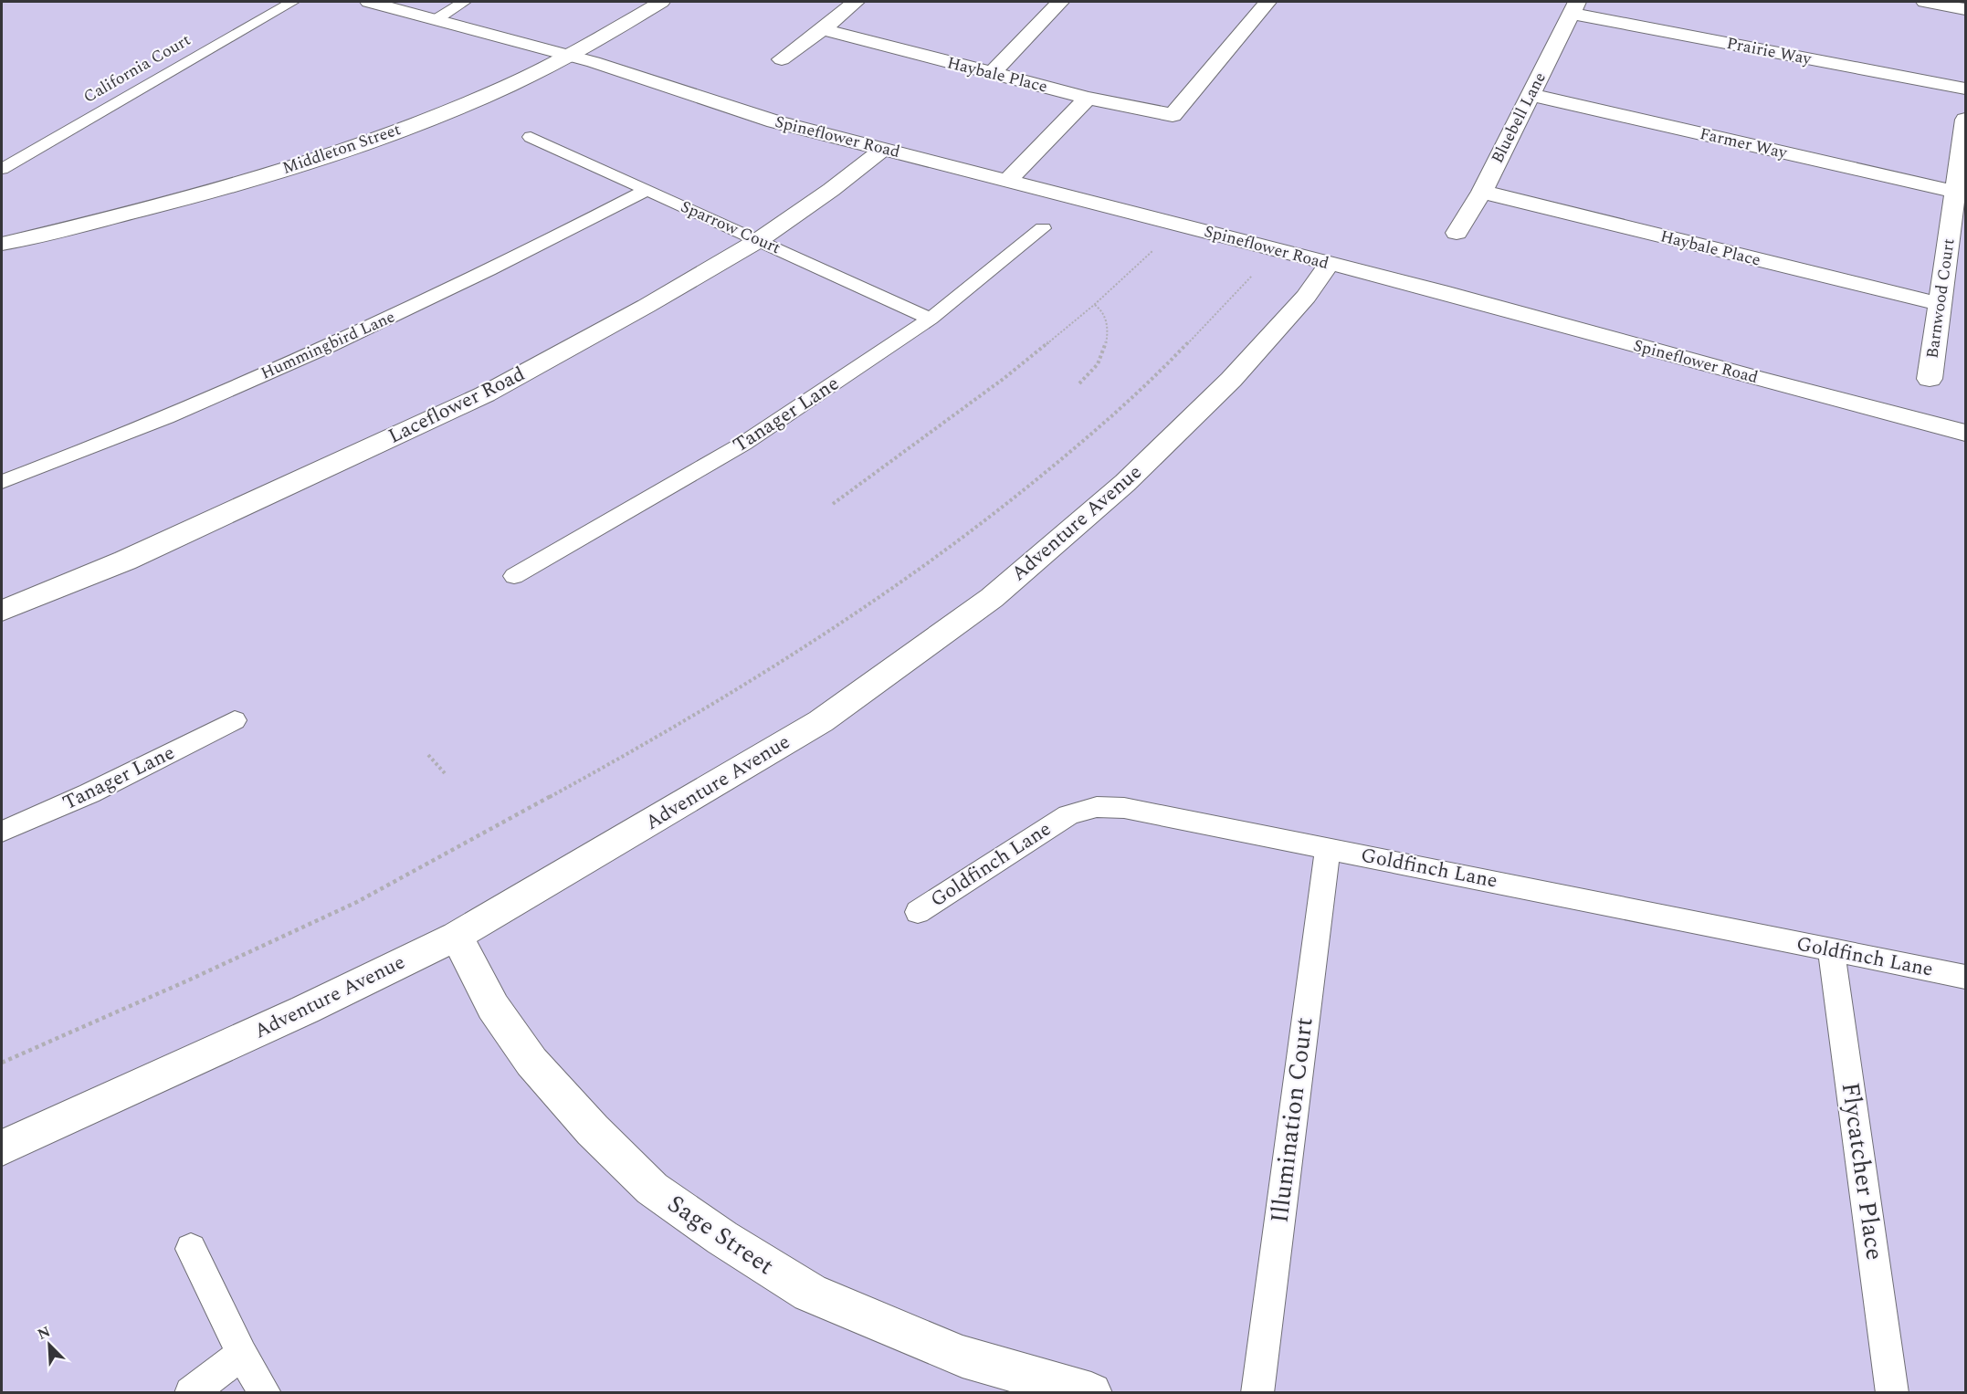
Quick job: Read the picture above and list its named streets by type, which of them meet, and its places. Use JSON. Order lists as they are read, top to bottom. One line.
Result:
{"streets":{"street":["Prairie Way","Haybale Place","Bluebell Lane","Spineflower Road","Farmer Way","Middleton Street","Barnwood Court","Laceflower Road","Adventure Avenue","Sage Street"],"lane":["California Court","Sparrow Court","Hummingbird Lane","Tanager Lane","Goldfinch Lane","Illumination Court","Flycatcher Place"]},"crossings":[["Prairie Way","Bluebell Lane"],["Haybale Place","Bluebell Lane"],["Haybale Place","Barnwood Court"],["Bluebell Lane","Farmer Way"],["Spineflower Road","Middleton Street"],["Spineflower Road","Laceflower Road"],["Spineflower Road","Adventure Avenue"],["Farmer Way","Barnwood Court"],["Sparrow Court","Hummingbird Lane"],["Sparrow Court","Laceflower Road"],["Sparrow Court","Tanager Lane"],["Adventure Avenue","Sage Street"],["Goldfinch Lane","Illumination Court"],["Goldfinch Lane","Flycatcher Place"]],"north":"top left"}
